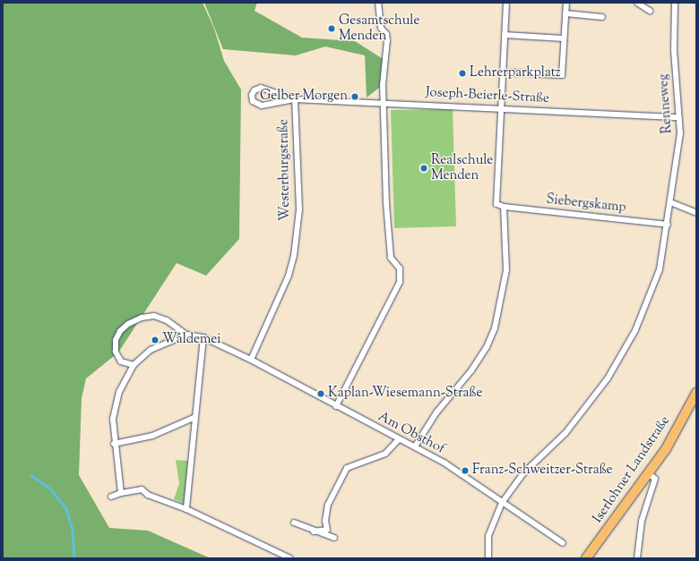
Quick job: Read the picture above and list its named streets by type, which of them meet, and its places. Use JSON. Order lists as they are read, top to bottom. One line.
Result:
{"streets":{"main road":["Iserlohner Landstraße"],"street":["Joseph-Beierle-Straße","Renneweg","Westerburgstraße","Siebergskamp","Am Obsthof"]},"crossings":[["Joseph-Beierle-Straße","Renneweg"],["Joseph-Beierle-Straße","Westerburgstraße"],["Renneweg","Siebergskamp"],["Renneweg","Am Obsthof"],["Westerburgstraße","Am Obsthof"]],"places":["Gesamtschule Menden","Lehrerparkplatz","Gelber Morgen","Realschule Menden","Waldemei","Kaplan-Wiesemann-Straße","Franz-Schweitzer-Straße"]}
